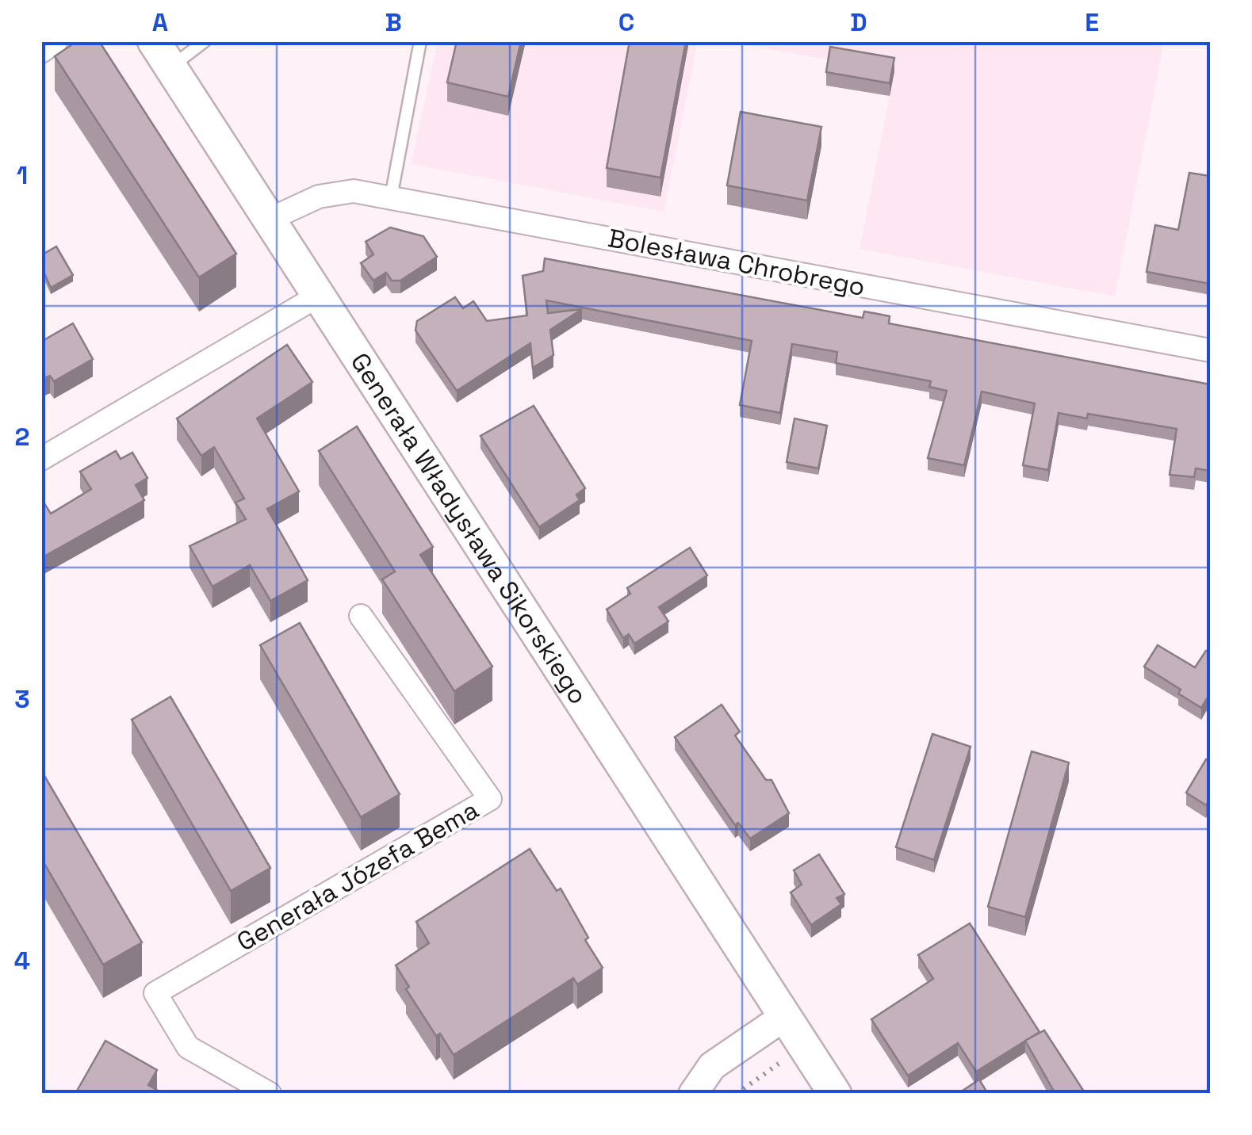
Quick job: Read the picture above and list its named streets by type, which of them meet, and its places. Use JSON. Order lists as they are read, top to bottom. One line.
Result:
{"streets":{"main road":["Generała Władysława Sikorskiego"],"street":["Bolesława Chrobrego","Generała Józefa Bema"]},"crossings":[["Bolesława Chrobrego","Generała Władysława Sikorskiego"]],"grid":{"columns":["A","B","C","D","E"],"rows":["1","2","3","4"]}}
